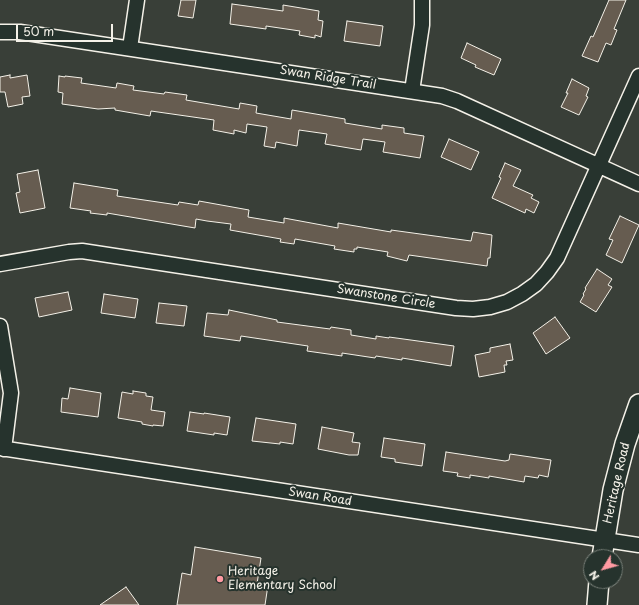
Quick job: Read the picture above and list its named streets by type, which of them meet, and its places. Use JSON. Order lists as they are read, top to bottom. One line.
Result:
{"streets":{"main road":["Heritage Road"],"street":["Swan Ridge Trail","Swanstone Circle","Swan Road"]},"crossings":[["Swan Ridge Trail","Swanstone Circle"],["Heritage Road","Swan Road"]],"places":["Heritage Elementary School"],"scale_bar":"50 m","north":"bottom left"}
